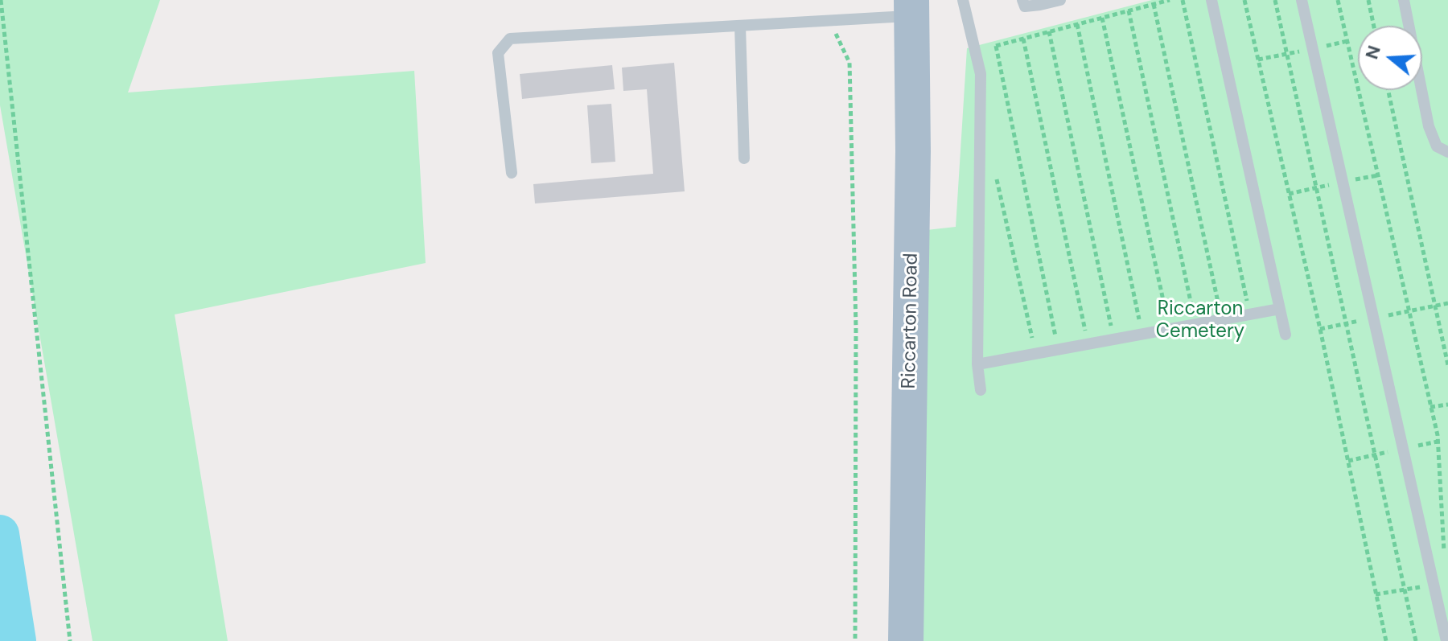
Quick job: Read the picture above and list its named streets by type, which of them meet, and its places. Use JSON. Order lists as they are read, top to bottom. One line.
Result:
{"streets":{"main road":["Riccarton Road"]},"parks":["Riccarton Cemetery"],"north":"left"}
